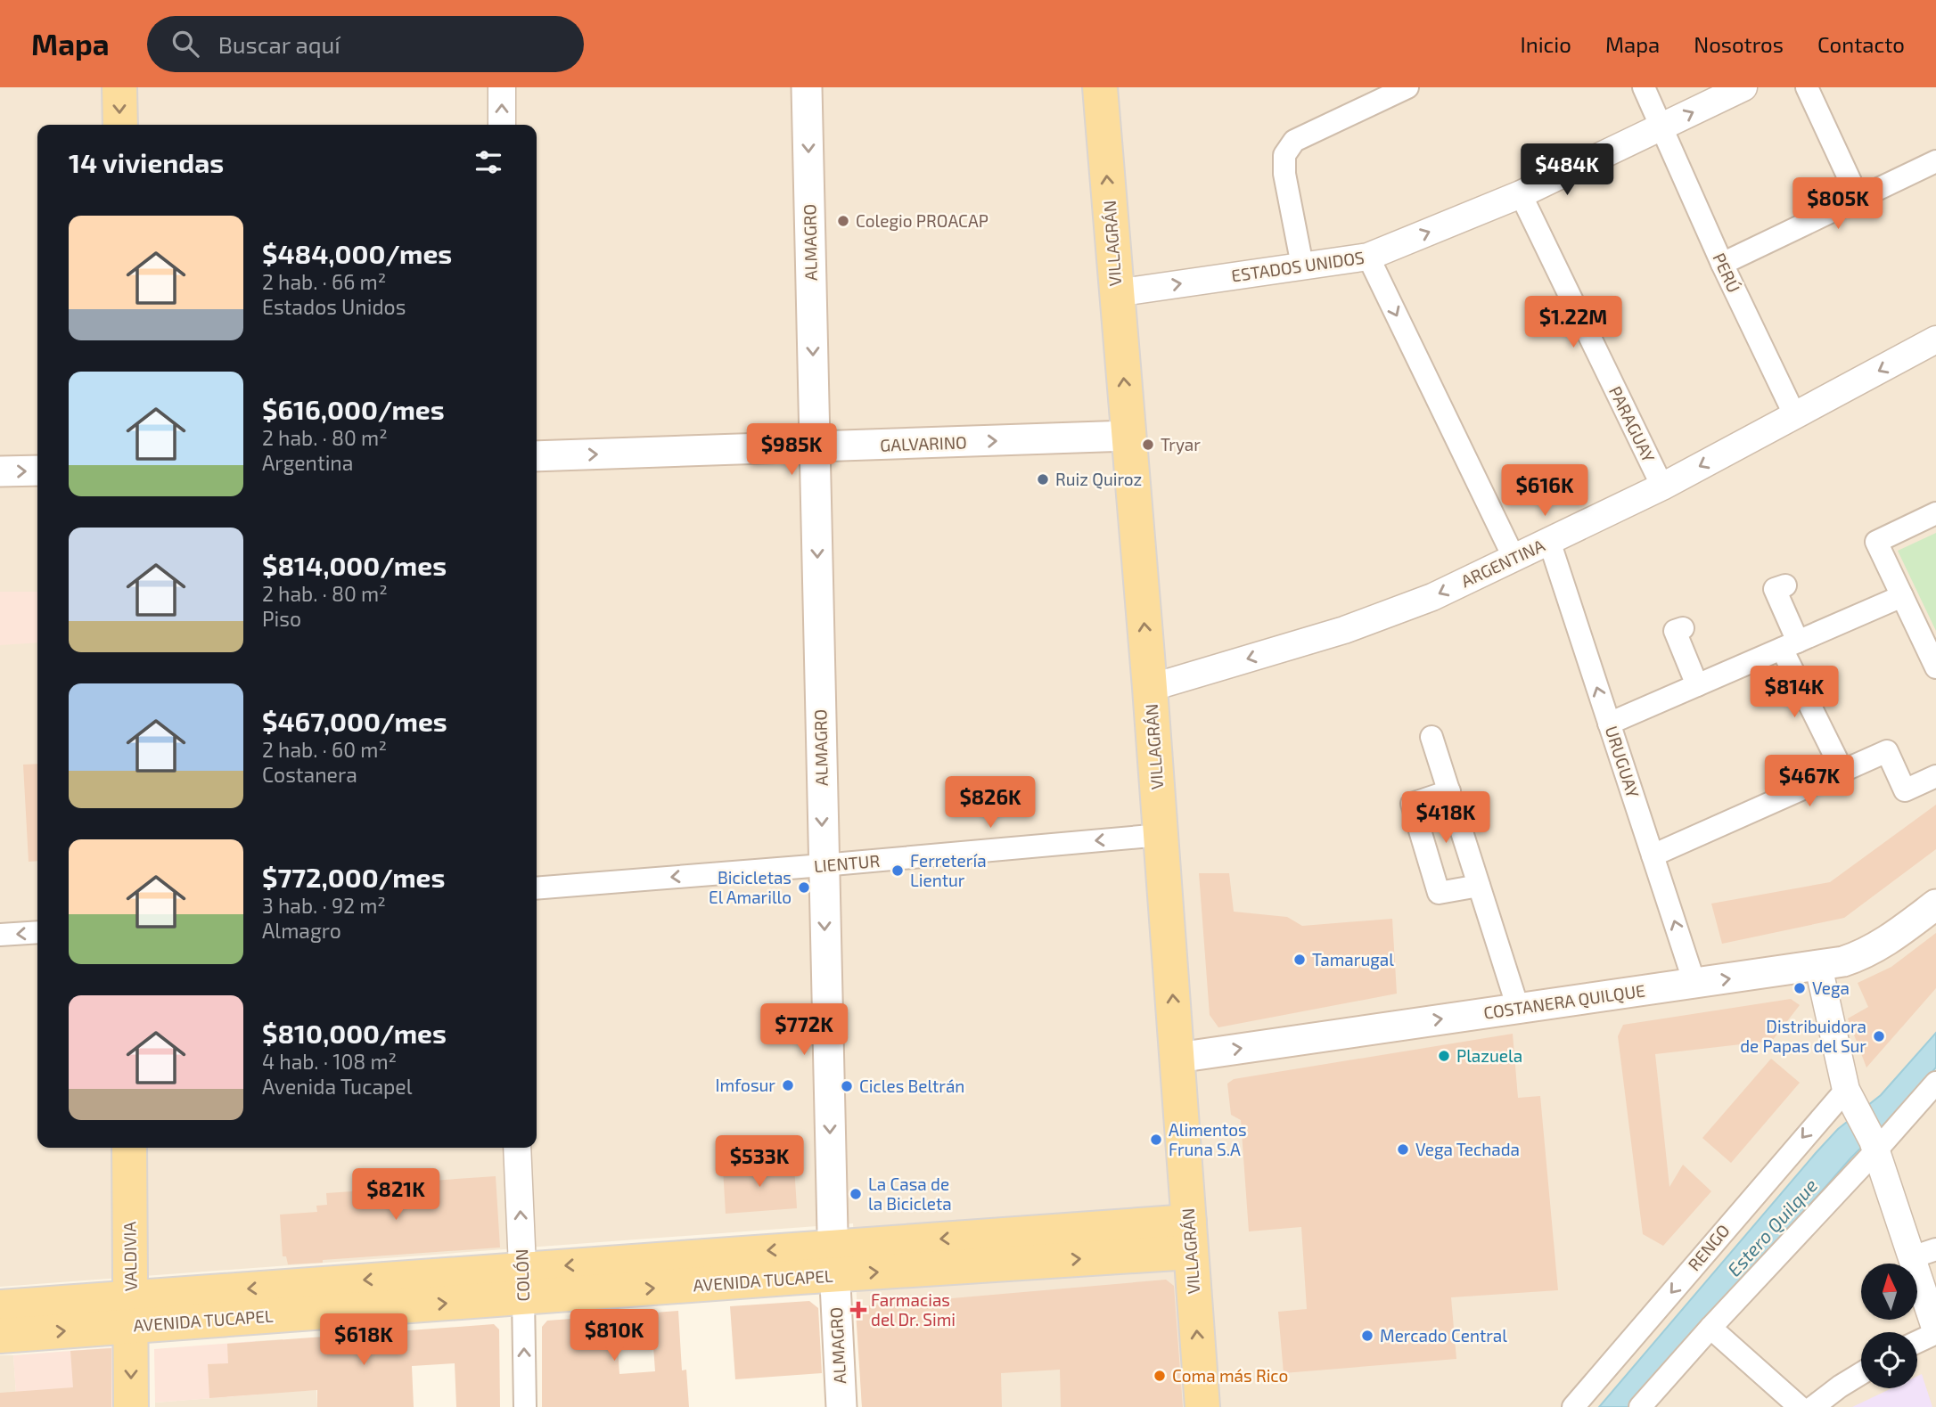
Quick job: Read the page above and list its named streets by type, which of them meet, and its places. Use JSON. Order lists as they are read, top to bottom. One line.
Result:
{"streets":{"main road":["ALMAGRO","VILLAGRÁN","GALVARINO","COSTANERA QUILQUE","VALDIVIA","AVENIDA TUCAPEL"],"street":["ESTADOS UNIDOS","PERÚ","PARAGUAY","ARGENTINA","URUGUAY","LIENTUR","RENGO","COLÓN"]},"crossings":[["ALMAGRO","GALVARINO"],["ALMAGRO","LIENTUR"],["ALMAGRO","AVENIDA TUCAPEL"],["VILLAGRÁN","ESTADOS UNIDOS"],["VILLAGRÁN","GALVARINO"],["VILLAGRÁN","ARGENTINA"],["VILLAGRÁN","LIENTUR"],["VILLAGRÁN","COSTANERA QUILQUE"],["VILLAGRÁN","AVENIDA TUCAPEL"],["ESTADOS UNIDOS","PERÚ"],["ESTADOS UNIDOS","PARAGUAY"],["PERÚ","ARGENTINA"],["PARAGUAY","ARGENTINA"],["ARGENTINA","URUGUAY"],["URUGUAY","COSTANERA QUILQUE"],["VALDIVIA","AVENIDA TUCAPEL"],["COLÓN","AVENIDA TUCAPEL"]],"one_way":["ALMAGRO","VILLAGRÁN","ESTADOS UNIDOS","GALVARINO","LIENTUR","COSTANERA QUILQUE","VALDIVIA","COLÓN"],"water":["Estero Quilque"],"places":{"other":["Colegio PROACAP","Tryar","Ruiz Quiroz","Ferretería Lientur","Bicicletas El Amarillo","Tamarugal","Vega","Distribuidora de Papas del Sur","Plazuela","Imfosur","Cicles Beltrán","Alimentos Fruna S.A","Vega Techada","La Casa de la Bicicleta","Mercado Central","Coma más Rico"],"health":["Farmacias del Dr. Simi"]},"north":"top","page":{"header":"Mapa","search":"Buscar aquí","nav":["Inicio","Mapa","Nosotros","Contacto"],"heading":"14 viviendas","price":["$484K","$805K","$1.22M","$985K","$616K","$814K","$467K","$826K","$418K","$772K","$533K","$821K","$810K","$618K"],"list":[{"name":"$484,000/mes","note":"2 hab. · 66 m² · Estados Unidos"},{"name":"$616,000/mes","note":"2 hab. · 80 m² · Argentina"},{"name":"$814,000/mes","note":"2 hab. · 80 m² · Piso"},{"name":"$467,000/mes","note":"2 hab. · 60 m² · Costanera"},{"name":"$772,000/mes","note":"3 hab. · 92 m² · Almagro"},{"name":"$810,000/mes","note":"4 hab. · 108 m² · Avenida Tucapel"}]}}
